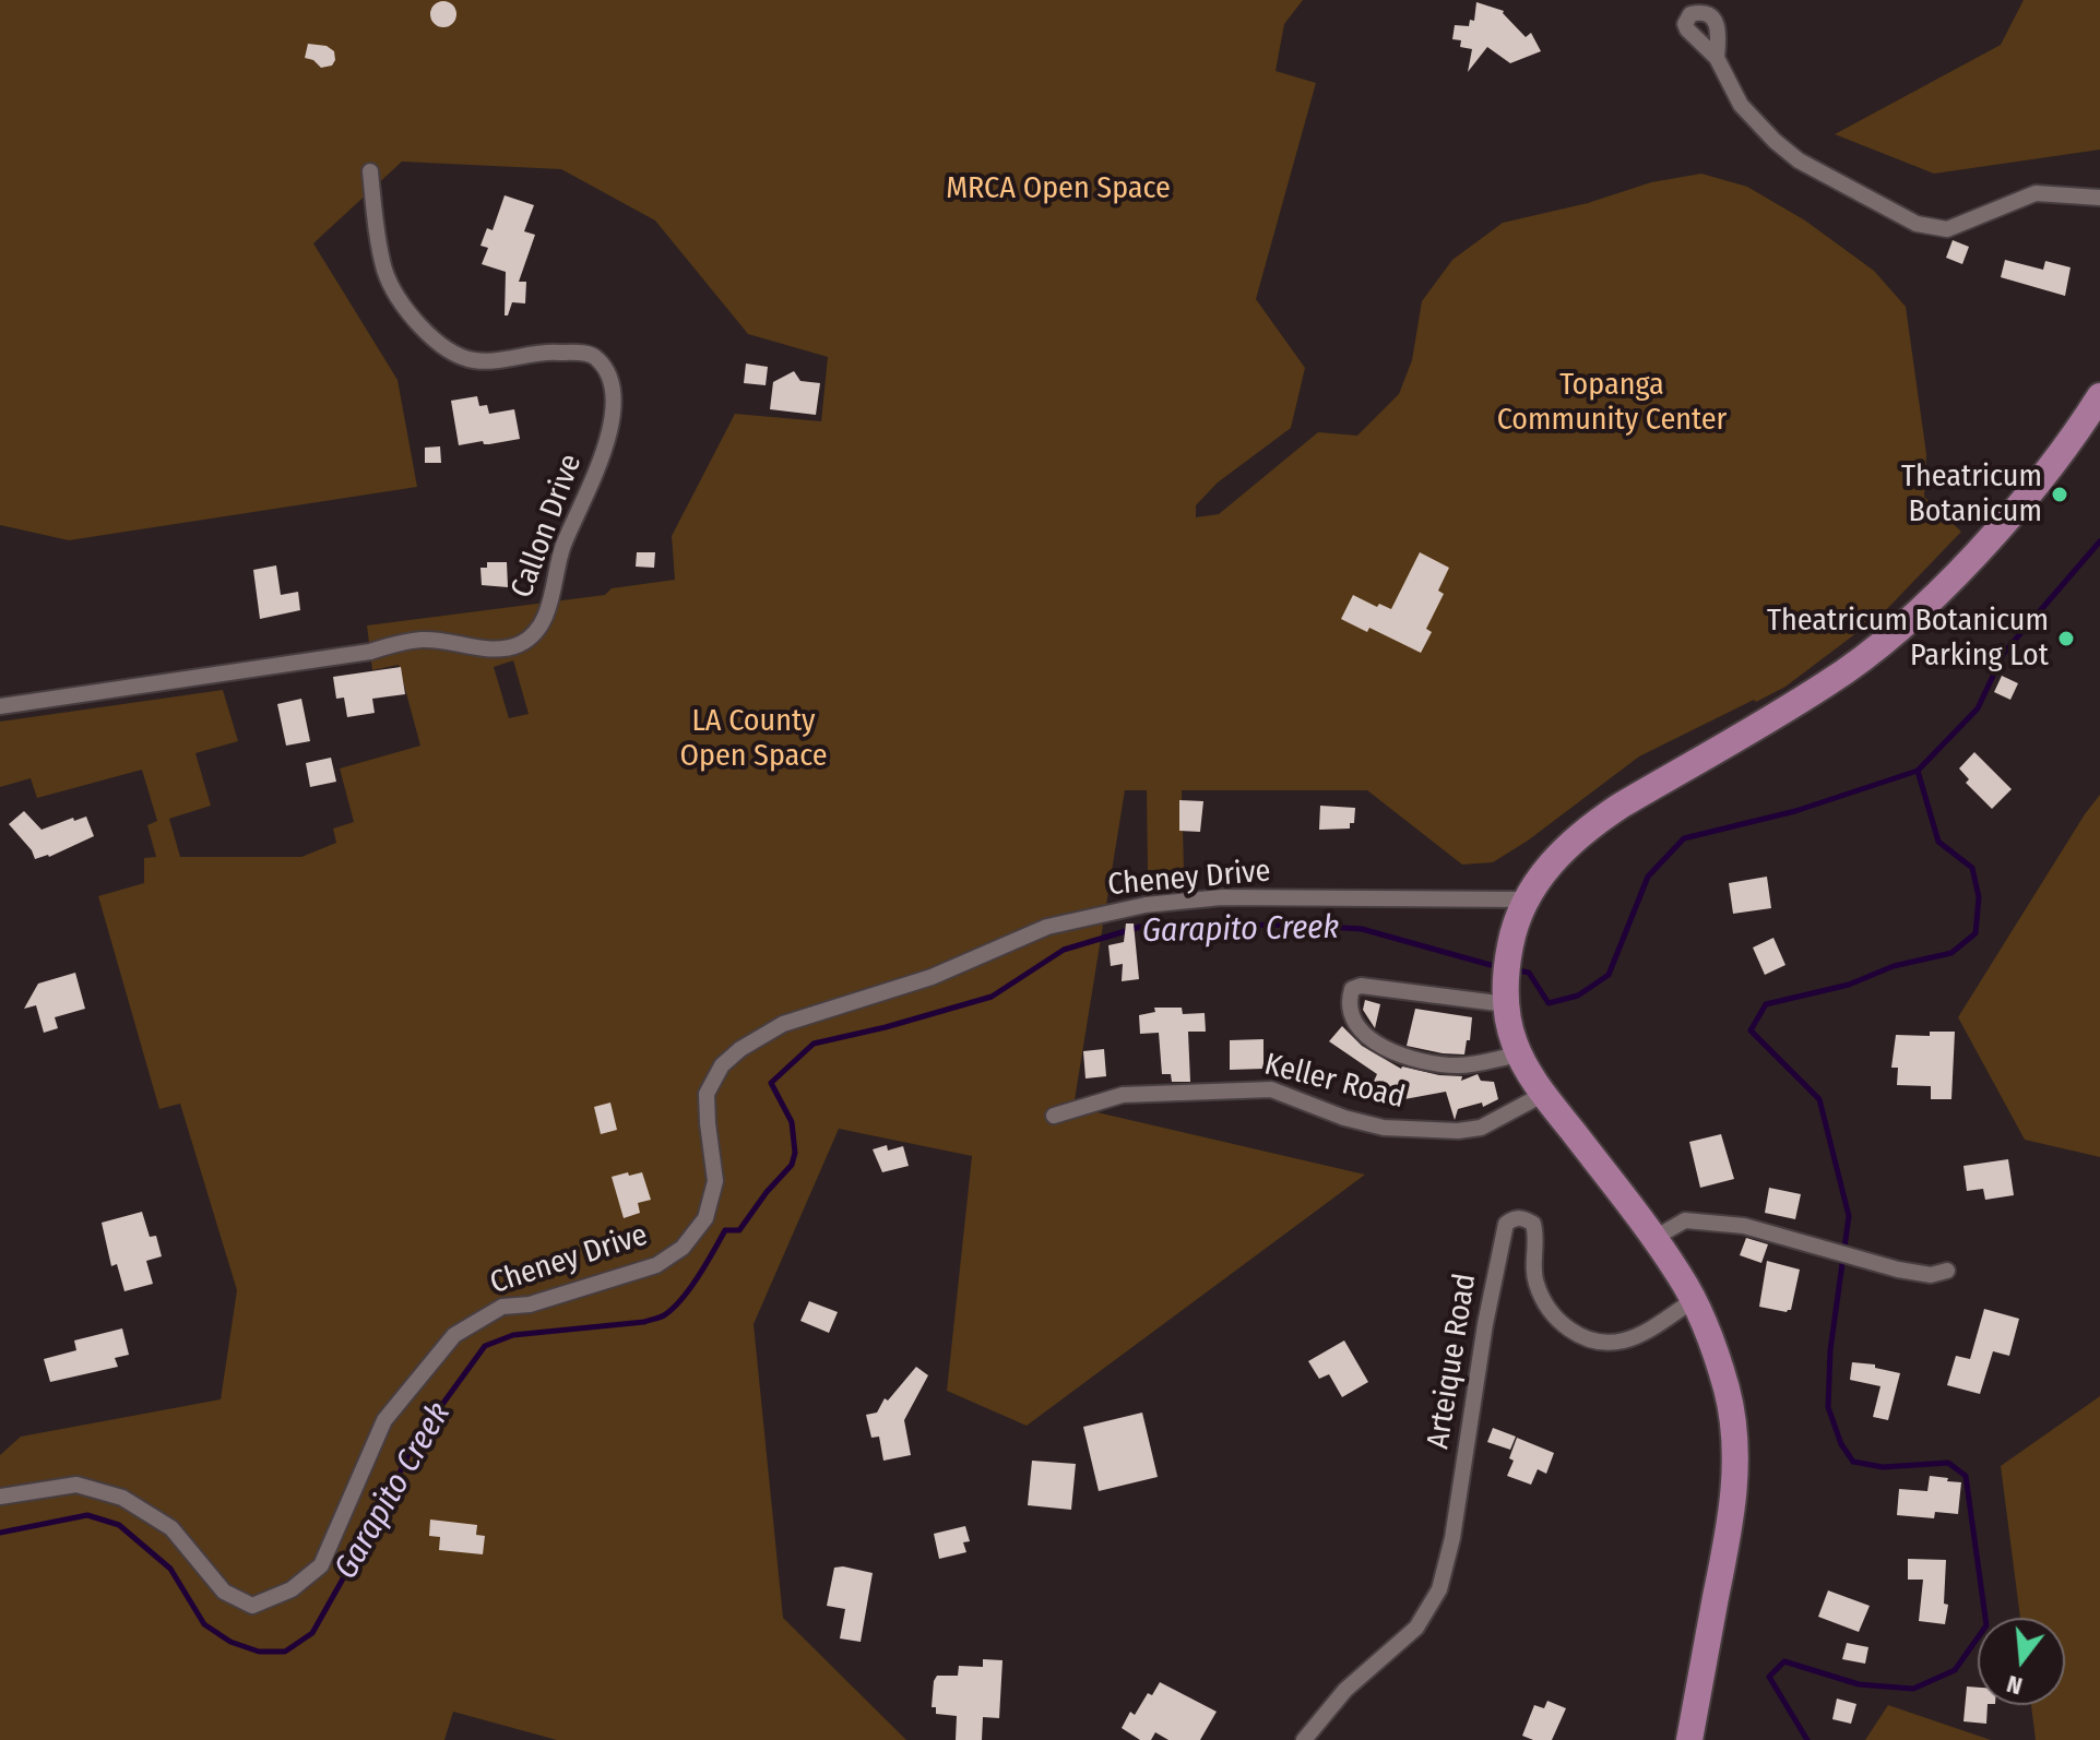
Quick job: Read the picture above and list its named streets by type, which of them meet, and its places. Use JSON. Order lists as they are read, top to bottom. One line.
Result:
{"streets":{"street":["Callon Drive","Cheney Drive","Keller Road","Arteique Road"]},"water":["Garapito Creek"],"parks":["MRCA Open Space","Topanga Community Center","LA County Open Space"],"places":["Theatricum Botanicum","Theatricum Botanicum Parking Lot"],"north":"bottom"}
